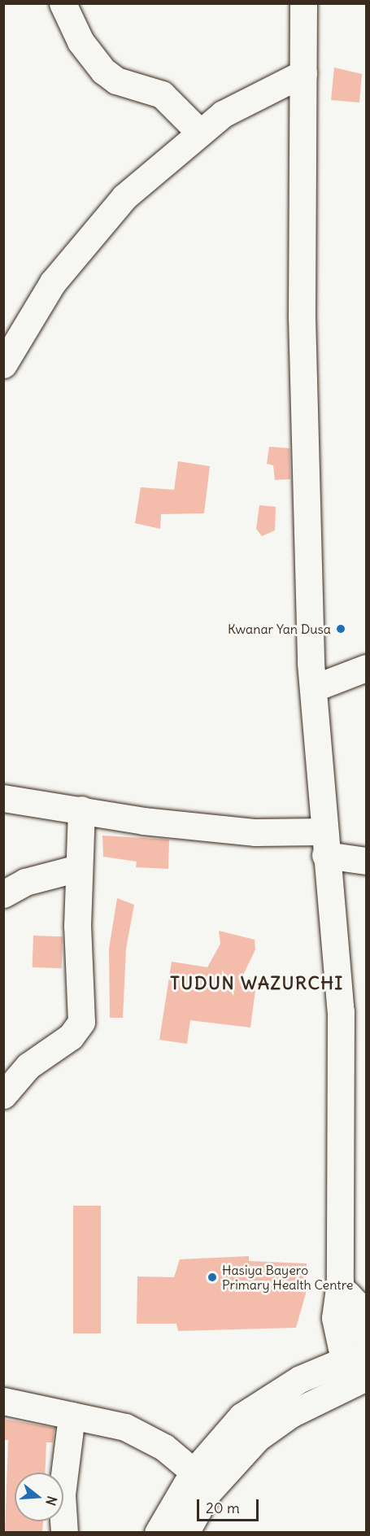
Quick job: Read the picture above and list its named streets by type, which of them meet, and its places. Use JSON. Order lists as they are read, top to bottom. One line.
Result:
{"districts":["TUDUN WAZURCHI"],"places":["Kwanar Yan Dusa","Hasiya Bayero Primary Health Centre"],"scale_bar":"20 m","north":"right"}
